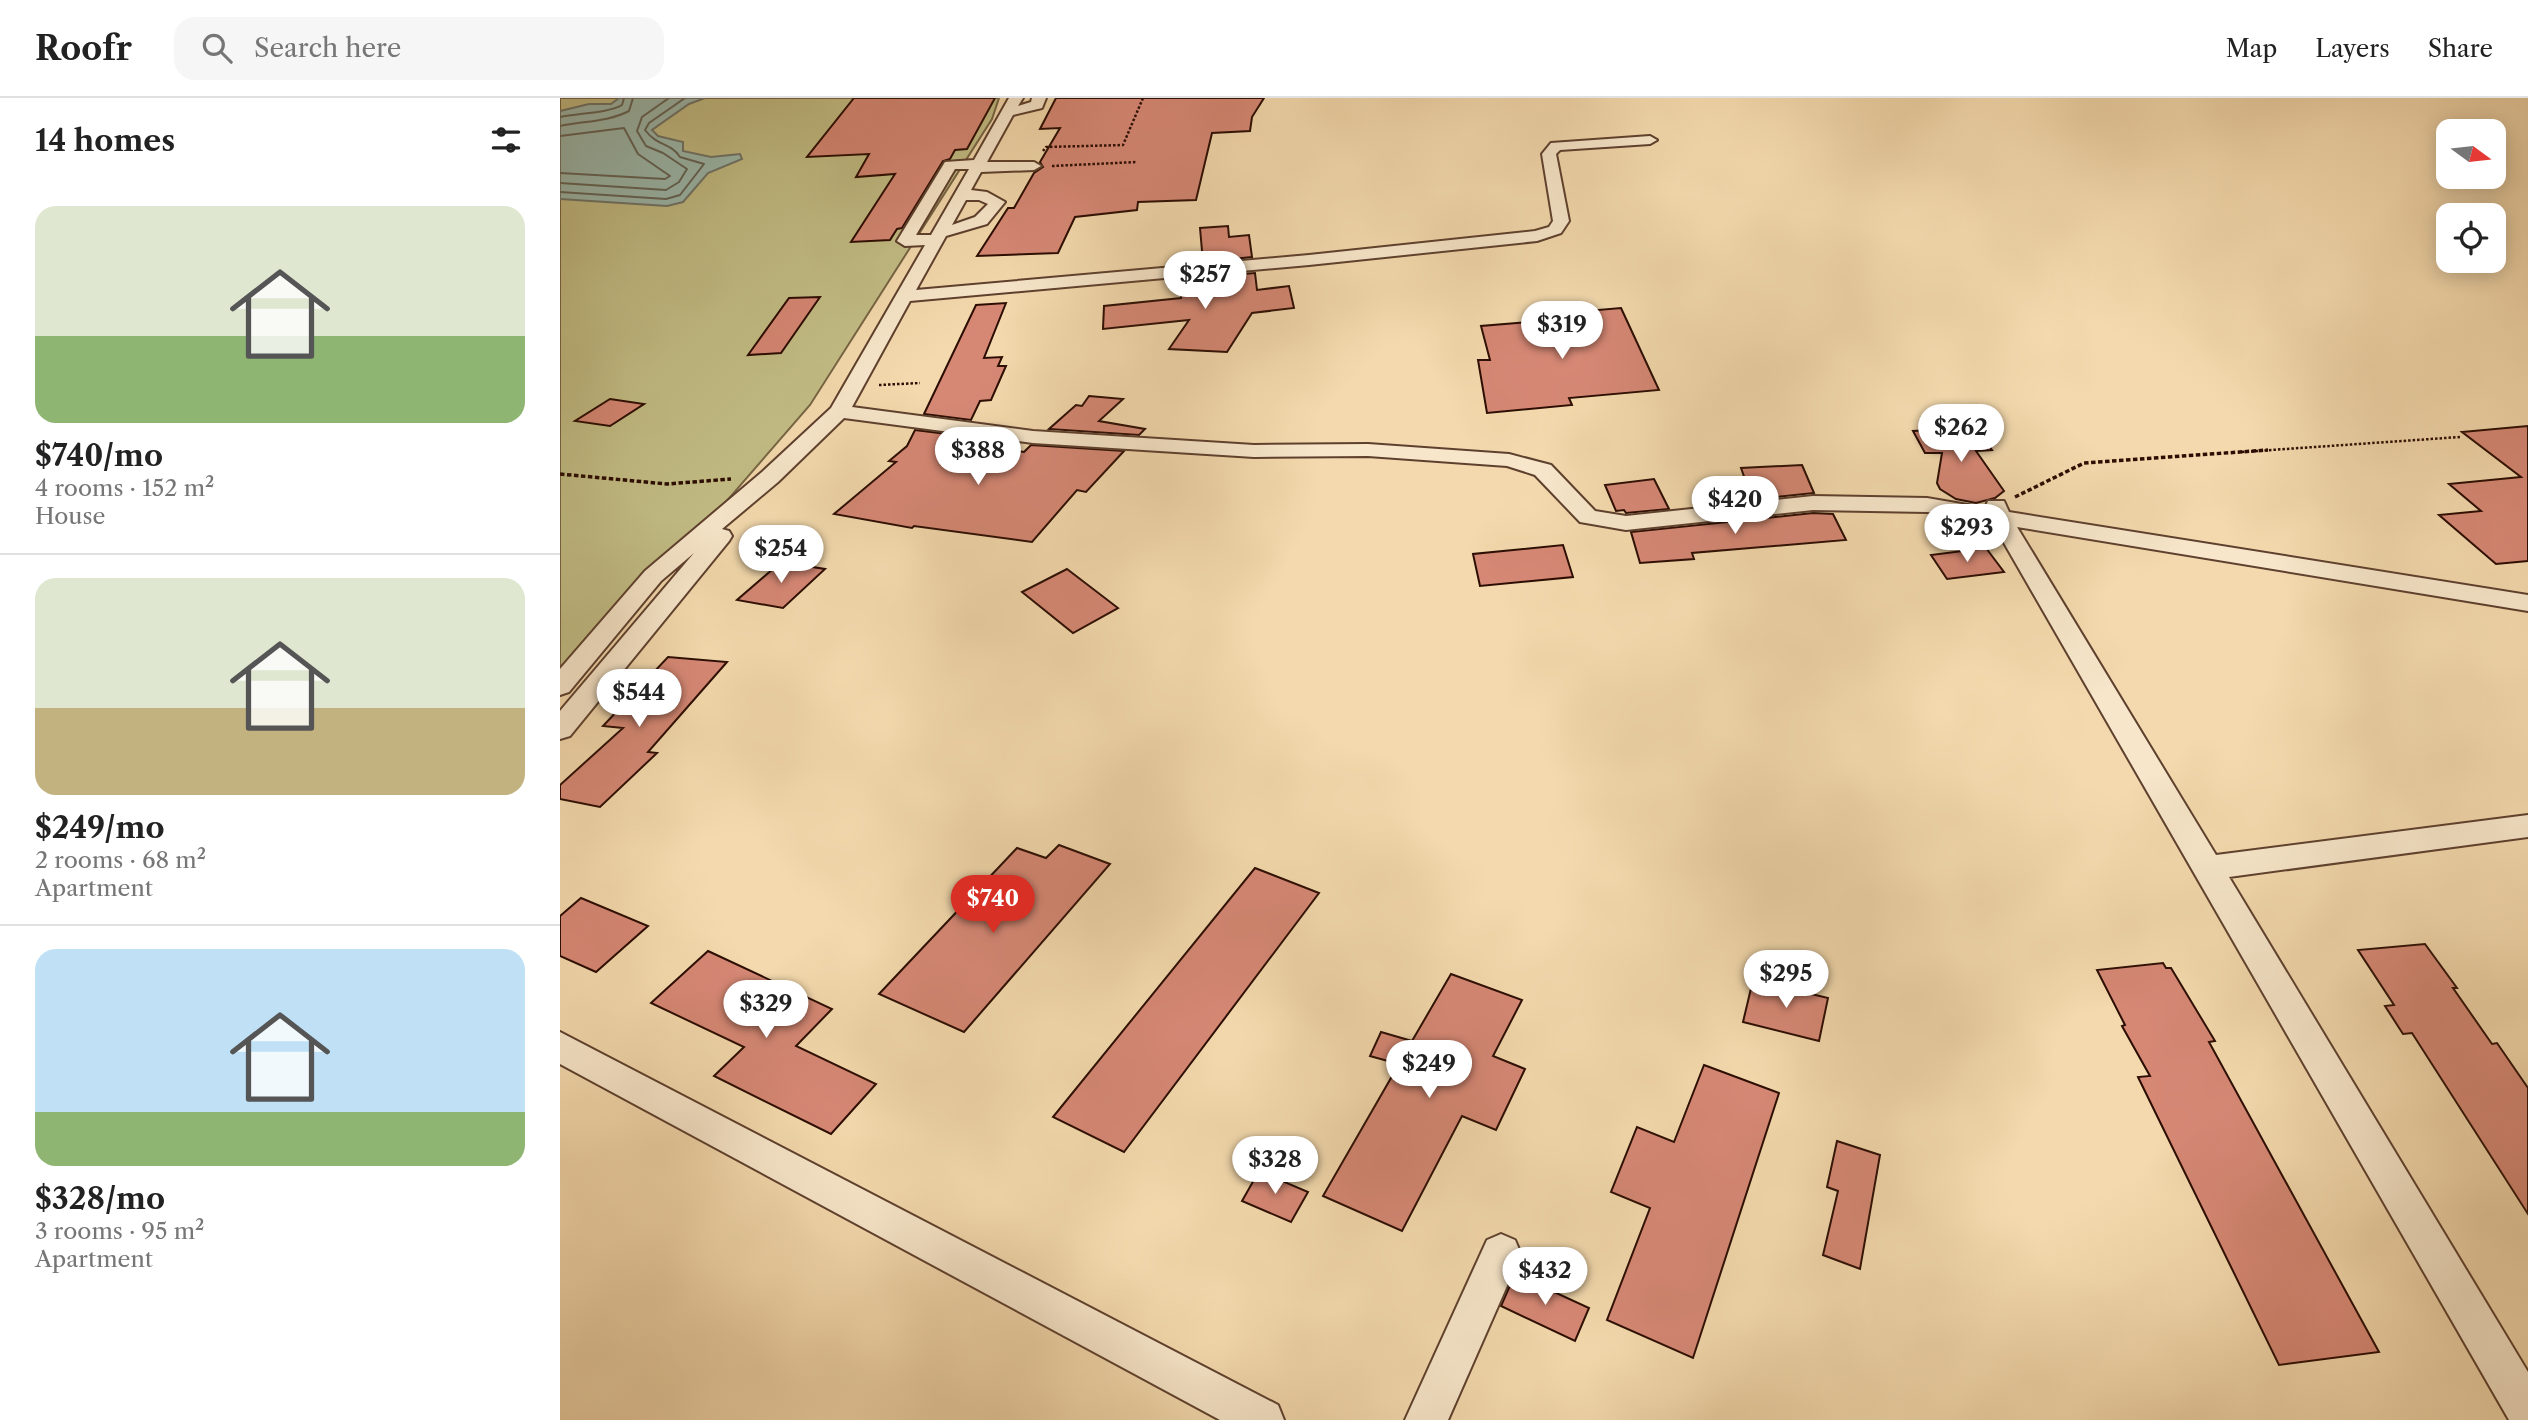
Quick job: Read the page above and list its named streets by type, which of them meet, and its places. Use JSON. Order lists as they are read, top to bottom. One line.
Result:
{"north":"right","page":{"header":"Roofr","search":"Search here","nav":["Map","Layers","Share"],"heading":"14 homes","list":[{"name":"$740/mo","note":"4 rooms · 152 m² · House"},{"name":"$249/mo","note":"2 rooms · 68 m² · Apartment"},{"name":"$328/mo","note":"3 rooms · 95 m² · Apartment"}],"price":["$257","$319","$262","$388","$420","$293","$254","$544","$740","$295","$329","$249","$328","$432"]}}
